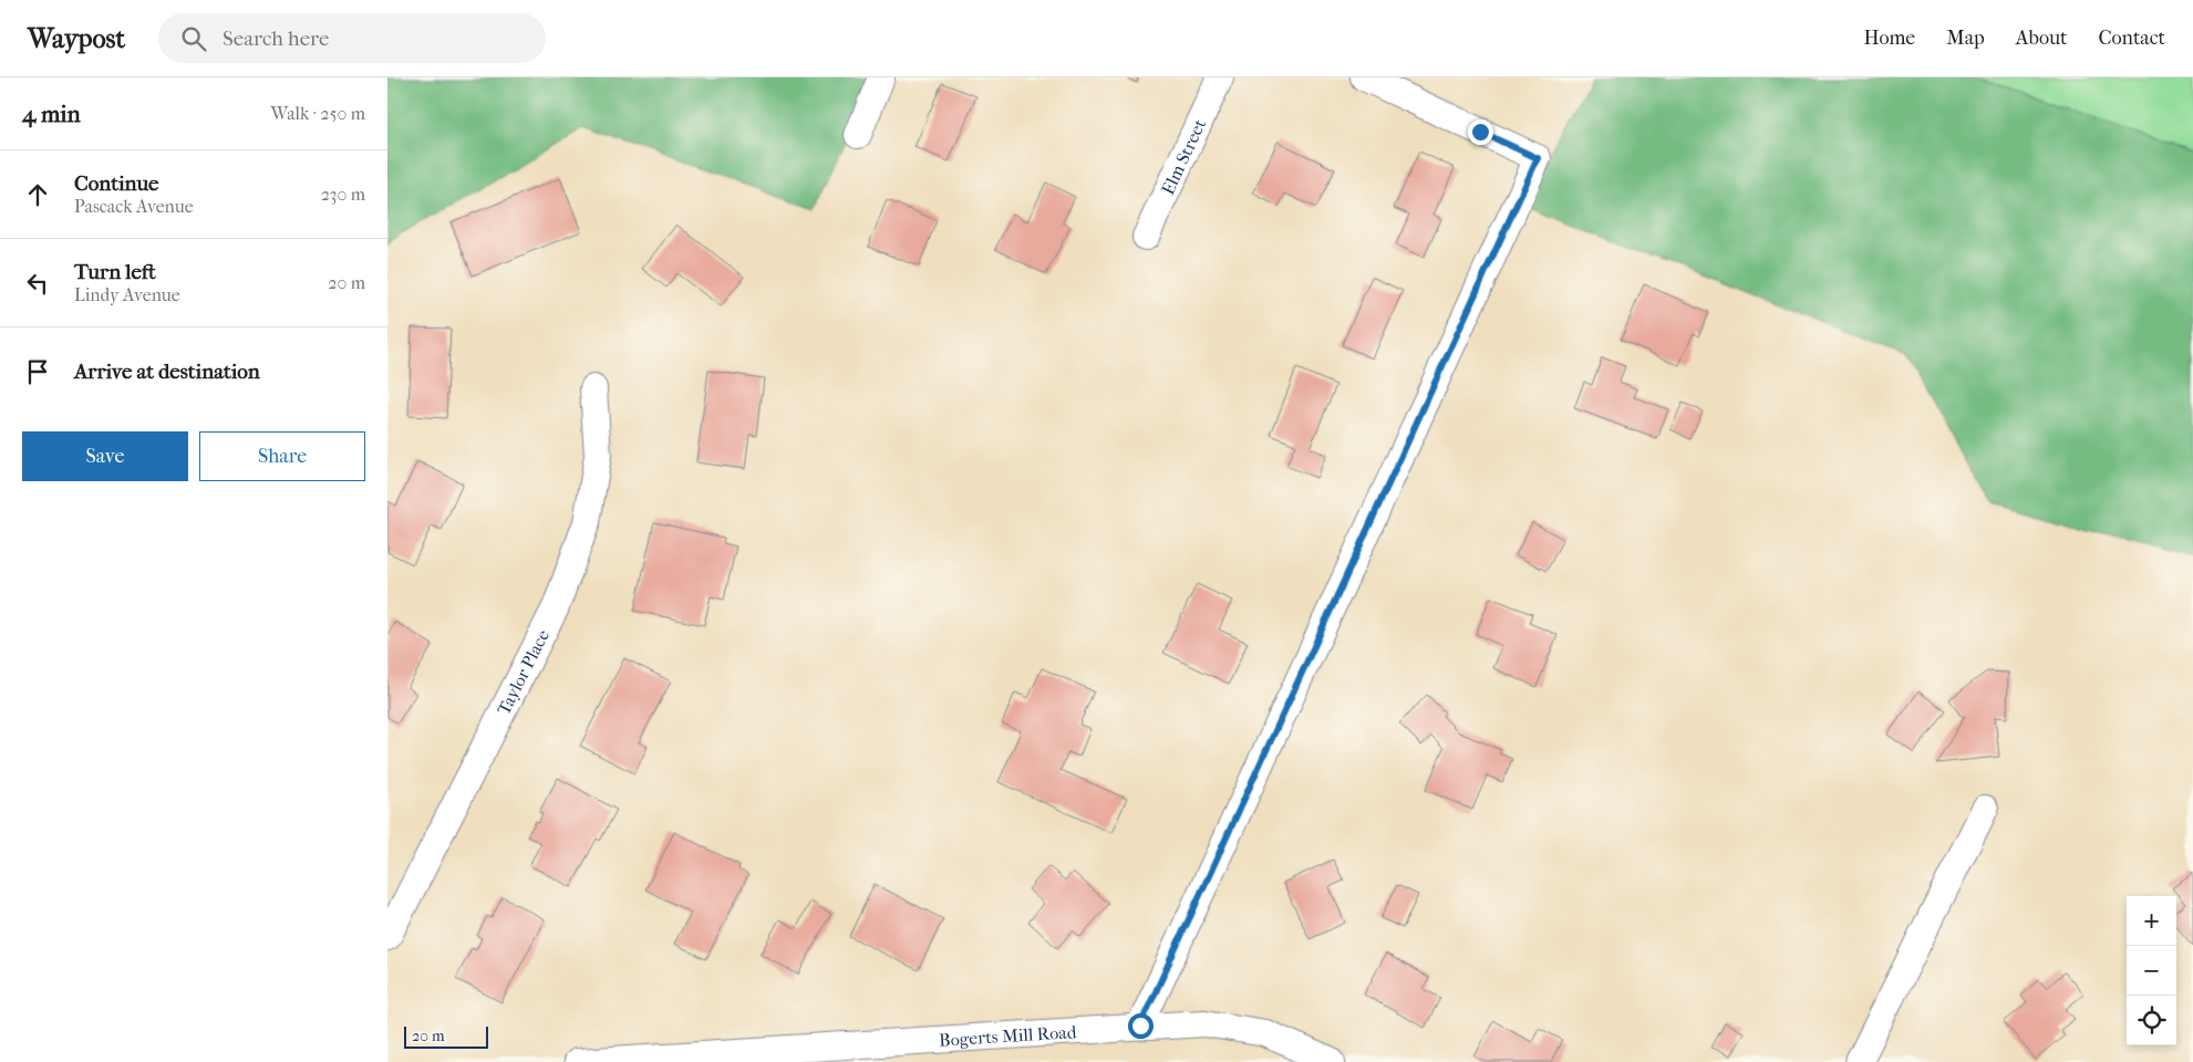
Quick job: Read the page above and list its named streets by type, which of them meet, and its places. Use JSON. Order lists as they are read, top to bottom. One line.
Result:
{"streets":{"street":["Elm Street","Taylor Place","Bogerts Mill Road"]},"scale_bar":"20 m","page":{"header":"Waypost","search":"Search here","nav":["Home","Map","About","Contact"],"heading":["4 min","Walk · 250 m"],"list":[["Continue","Pascack Avenue","230 m"],["Turn left","Lindy Avenue","20 m"],"Arrive at destination"],"buttons":["Save","Share"],"map_buttons":["+","−"],"scale":"20 m"}}
